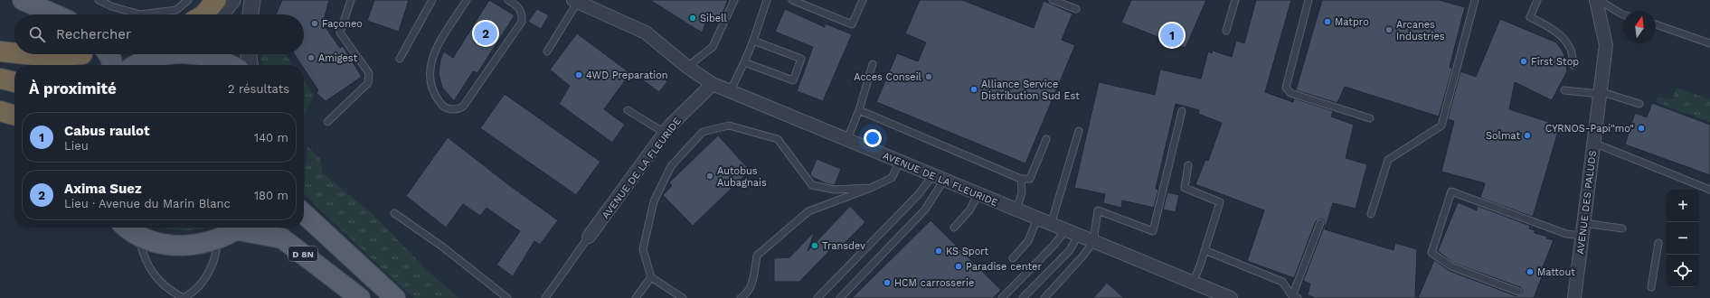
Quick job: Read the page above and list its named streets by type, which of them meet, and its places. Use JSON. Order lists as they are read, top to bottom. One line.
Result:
{"streets":{"main road":["D 8N"],"street":["AVENUE DE LA FLEURIDE","AVENUE DES PALUDS"]},"places":["Sibell","Matpro","Façoneo","Arcanes Industries","Amigest","First Stop","4WD Preparation","Acces Conseil","Alliance Service Distribution Sud Est","CYRNOS-Papi\"mo\"","Solmat","Autobus Aubagnais","Transdev","KS Sport","Paradise center","Mattout","HCM carrosserie"],"north":"top","page":{"search":"Rechercher","pins":["2","1"],"heading":["À proximité","2 résultats"],"list":[{"mark":"1","name":"Cabus raulot","note":"Lieu","value":"140 m"},{"mark":"2","name":"Axima Suez","note":"Lieu · Avenue du Marin Blanc","value":"180 m"}],"map_buttons":["+","−"]}}
